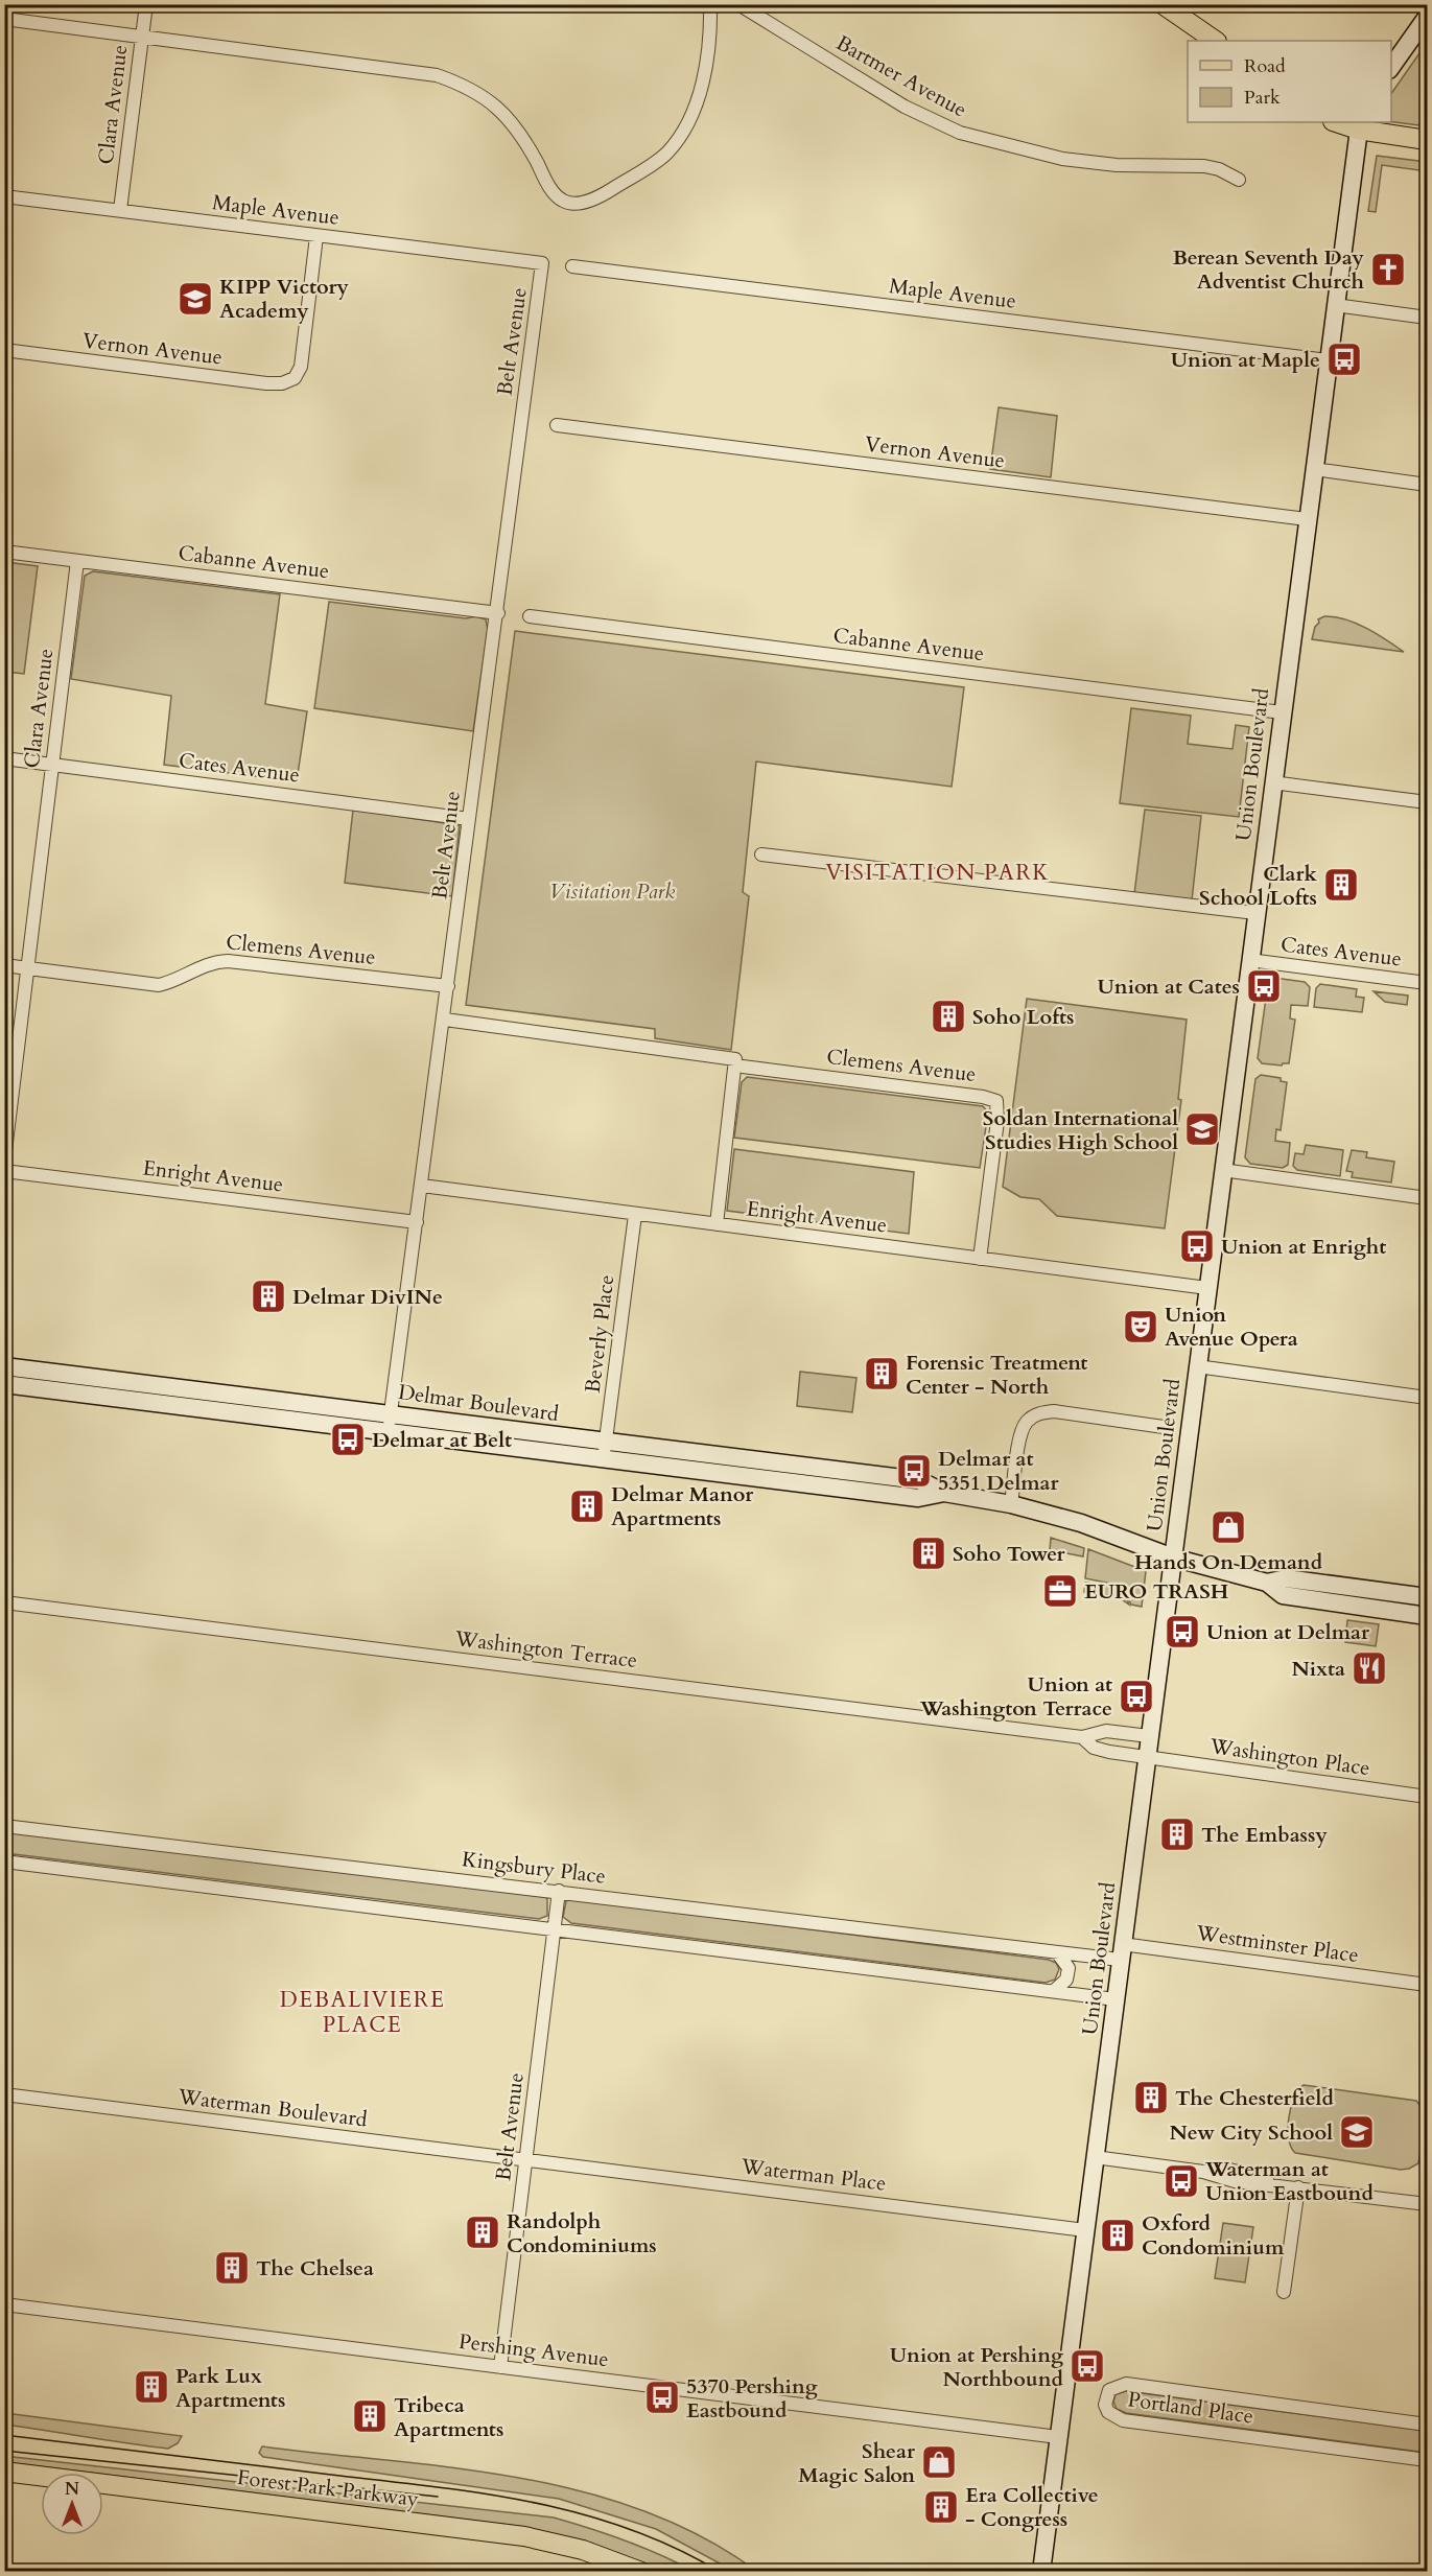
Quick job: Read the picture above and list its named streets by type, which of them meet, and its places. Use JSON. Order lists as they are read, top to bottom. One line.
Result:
{"streets":{"main road":["Union Boulevard","Delmar Boulevard","Forest Park Parkway"],"street":["Bartmer Avenue","Clara Avenue","Maple Avenue","Belt Avenue","Vernon Avenue","Cabanne Avenue","Cates Avenue","Clemens Avenue","Enright Avenue","Beverly Place","Washington Terrace","Washington Place","Kingsbury Place","Westminster Place","Waterman Boulevard","Waterman Place","Pershing Avenue","Portland Place"]},"crossings":[["Clara Avenue","Maple Avenue"],["Clara Avenue","Cabanne Avenue"],["Clara Avenue","Cates Avenue"],["Clara Avenue","Clemens Avenue"],["Maple Avenue","Belt Avenue"],["Maple Avenue","Vernon Avenue"],["Maple Avenue","Union Boulevard"],["Belt Avenue","Cabanne Avenue"],["Belt Avenue","Cates Avenue"],["Belt Avenue","Clemens Avenue"],["Belt Avenue","Enright Avenue"],["Belt Avenue","Delmar Boulevard"],["Belt Avenue","Kingsbury Place"],["Belt Avenue","Waterman Boulevard"],["Belt Avenue","Waterman Place"],["Belt Avenue","Pershing Avenue"],["Vernon Avenue","Union Boulevard"],["Cabanne Avenue","Union Boulevard"],["Union Boulevard","Cates Avenue"],["Union Boulevard","Enright Avenue"],["Union Boulevard","Delmar Boulevard"],["Union Boulevard","Washington Place"],["Union Boulevard","Kingsbury Place"],["Union Boulevard","Westminster Place"],["Union Boulevard","Waterman Place"],["Union Boulevard","Pershing Avenue"],["Clemens Avenue","Enright Avenue"],["Enright Avenue","Beverly Place"],["Beverly Place","Delmar Boulevard"],["Washington Terrace","Washington Place"],["Kingsbury Place","Westminster Place"],["Waterman Boulevard","Waterman Place"]],"districts":["VISITATION PARK","DEBALIVIERE PLACE"],"parks":["Visitation Park"],"places":{"church":["Berean Seventh Day Adventist Church"],"school or university":["KIPP Victory Academy","Soldan International Studies High School","New City School"],"bus stop":["Union at Maple","Union at Cates","Union at Enright","Delmar at Belt","Delmar at 5351 Delmar","Union at Delmar","Union at Washington Terrace","Waterman at Union Eastbound","Union at Pershing Northbound","5370 Pershing Eastbound"],"building":["Clark School Lofts","Soho Lofts","Delmar DivINe","Forensic Treatment Center - North","Delmar Manor Apartments","Soho Tower","The Embassy","The Chesterfield","Randolph Condominiums","Oxford Condominium","The Chelsea","Park Lux Apartments","Tribeca Apartments","Era Collective - Congress"],"theatre":["Union Avenue Opera"],"shop":["Hands On Demand","Shear Magic Salon"],"office":["EURO TRASH"],"restaurant":["Nixta"]},"legend":["Road","Park"],"north":"top"}
